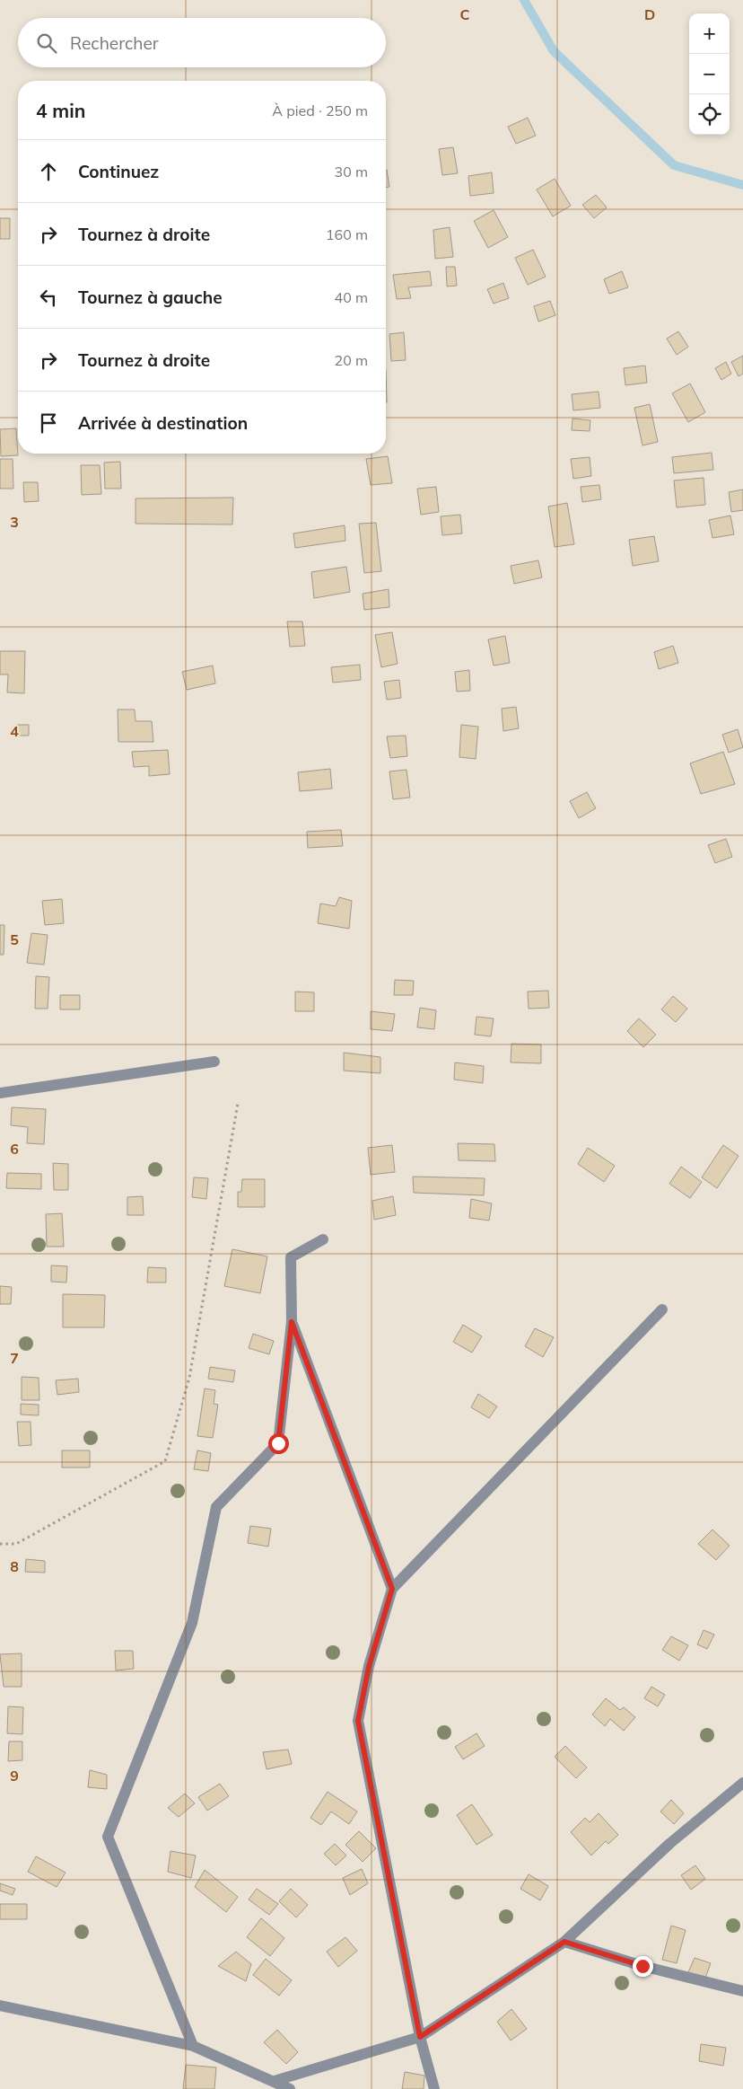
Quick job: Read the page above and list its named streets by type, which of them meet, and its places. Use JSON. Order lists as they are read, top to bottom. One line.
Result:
{"page":{"map_buttons":["+","−"],"search":"Rechercher","heading":["4 min","À pied · 250 m"],"list":[["Continuez","30 m"],["Tournez à droite","160 m"],["Tournez à gauche","40 m"],["Tournez à droite","20 m"],"Arrivée à destination"]},"grid":{"columns":["C","D"],"rows":["3","4","5","6","7","8","9"]}}
